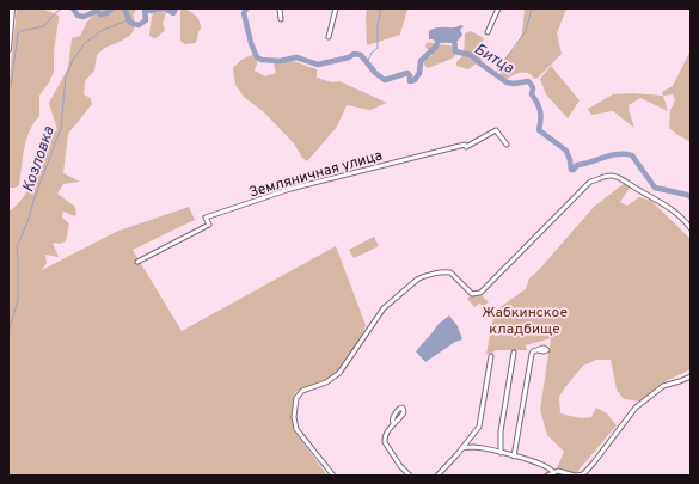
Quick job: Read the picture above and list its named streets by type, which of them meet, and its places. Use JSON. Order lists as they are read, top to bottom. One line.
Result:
{"streets":{"street":["Земляничная улица"]},"water":["Битца","Козловка"],"parks":["Жабкинское кладбище"]}
